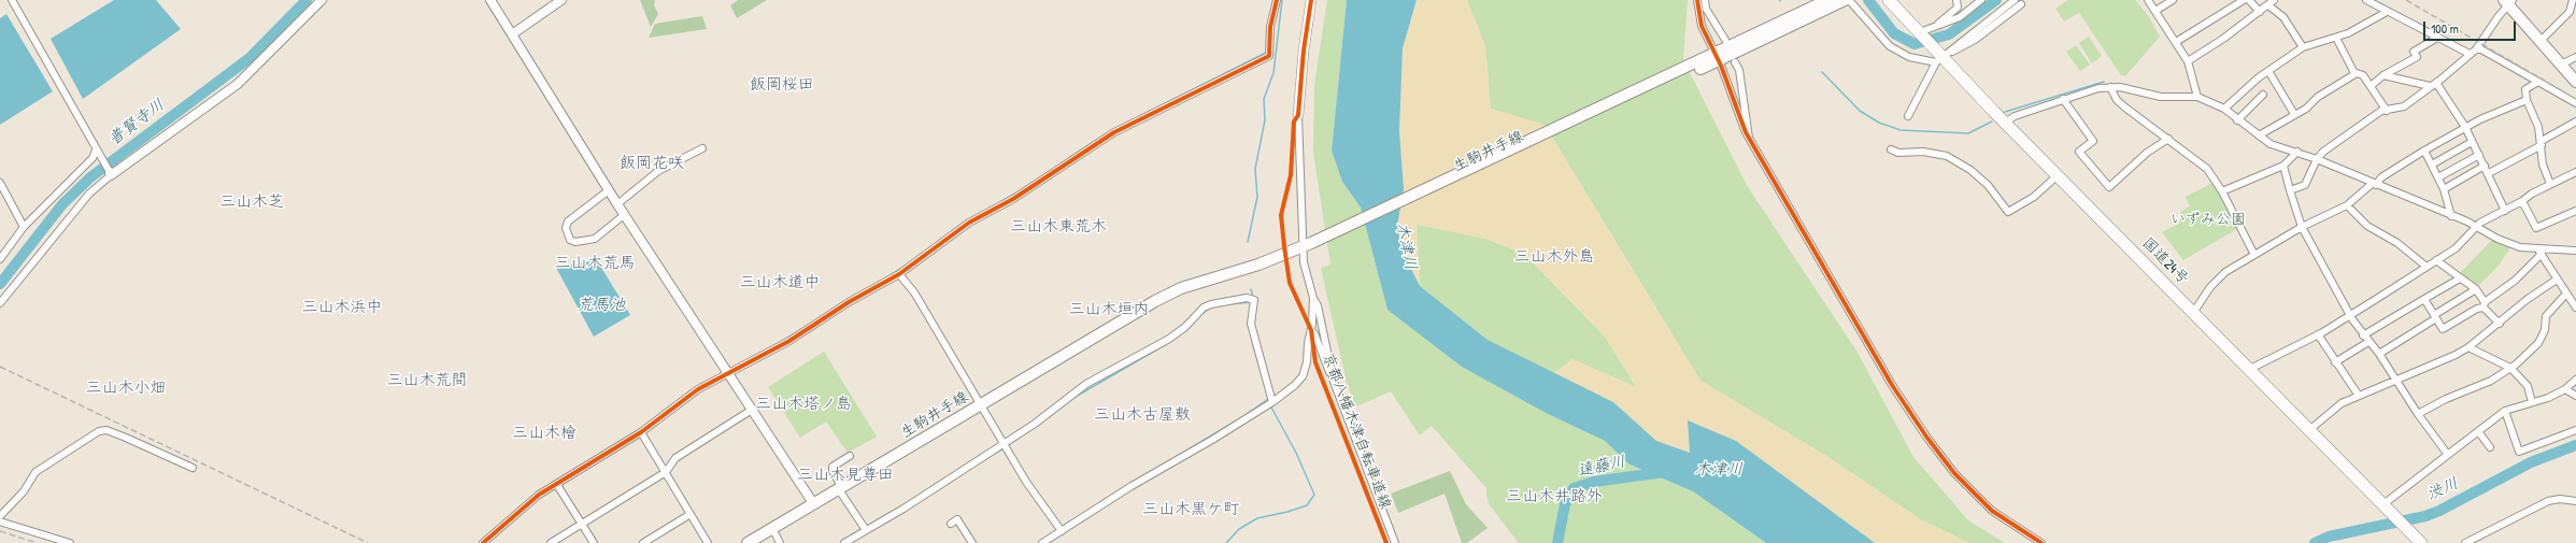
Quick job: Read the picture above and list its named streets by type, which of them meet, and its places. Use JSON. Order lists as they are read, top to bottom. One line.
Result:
{"streets":{"highway":["国道24号"],"main road":["生駒井手線"],"cycle path":["京都八幡木津自転車道線"]},"districts":["飯岡桜田","飯岡花咲","三山木芝","三山木東荒木","三山木外島","三山木荒馬","三山木道中","三山木浜中","三山木垣内","三山木荒間","三山木小畑","三山木塔ノ島","三山木古屋敷","三山木檜","三山木見尊田","三山木井路外","三山木黒ケ町"],"water":["普賢寺川","木津川","荒馬池","遠藤川","渋川"],"parks":["いずみ公園"],"scale_bar":"100 m"}
